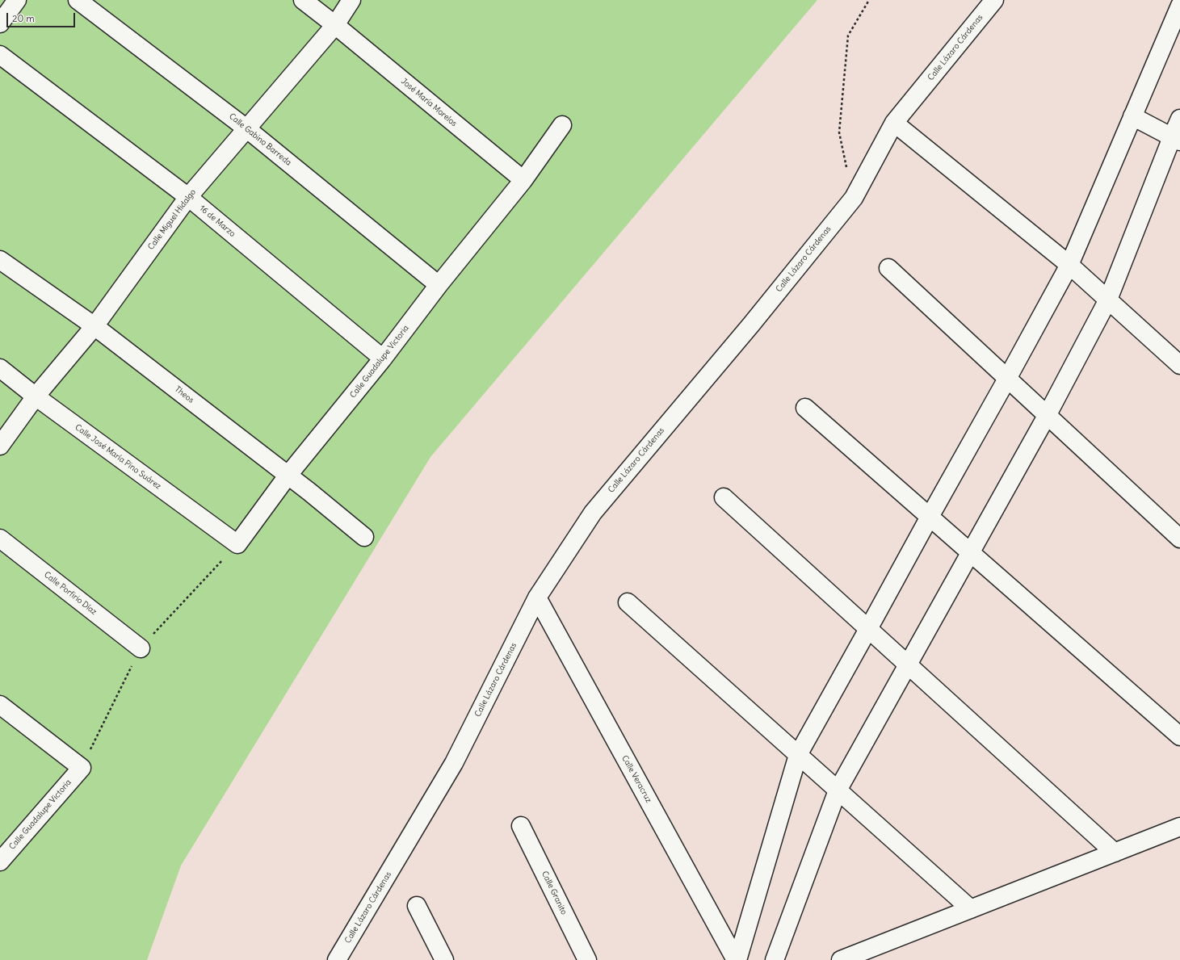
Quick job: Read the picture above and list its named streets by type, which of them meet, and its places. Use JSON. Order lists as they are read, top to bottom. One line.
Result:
{"streets":{"street":["Calle Lázaro Cárdenas","José María Morelos","Calle Gabino Barreda","Calle Miguel Hidalgo","16 de Marzo","Calle Guadalupe Victoria","Theos","Calle José María Pino Suárez","Calle Porfirio Díaz","Calle Veracruz","Calle Granito"]},"crossings":[["Calle Lázaro Cárdenas","Calle Veracruz"],["José María Morelos","Calle Miguel Hidalgo"],["José María Morelos","Calle Guadalupe Victoria"],["Calle Gabino Barreda","Calle Miguel Hidalgo"],["Calle Gabino Barreda","Calle Guadalupe Victoria"],["Calle Miguel Hidalgo","16 de Marzo"],["Calle Miguel Hidalgo","Theos"],["Calle Miguel Hidalgo","Calle José María Pino Suárez"],["16 de Marzo","Calle Guadalupe Victoria"],["Calle Guadalupe Victoria","Theos"],["Calle Guadalupe Victoria","Calle José María Pino Suárez"]],"scale_bar":"20 m"}
